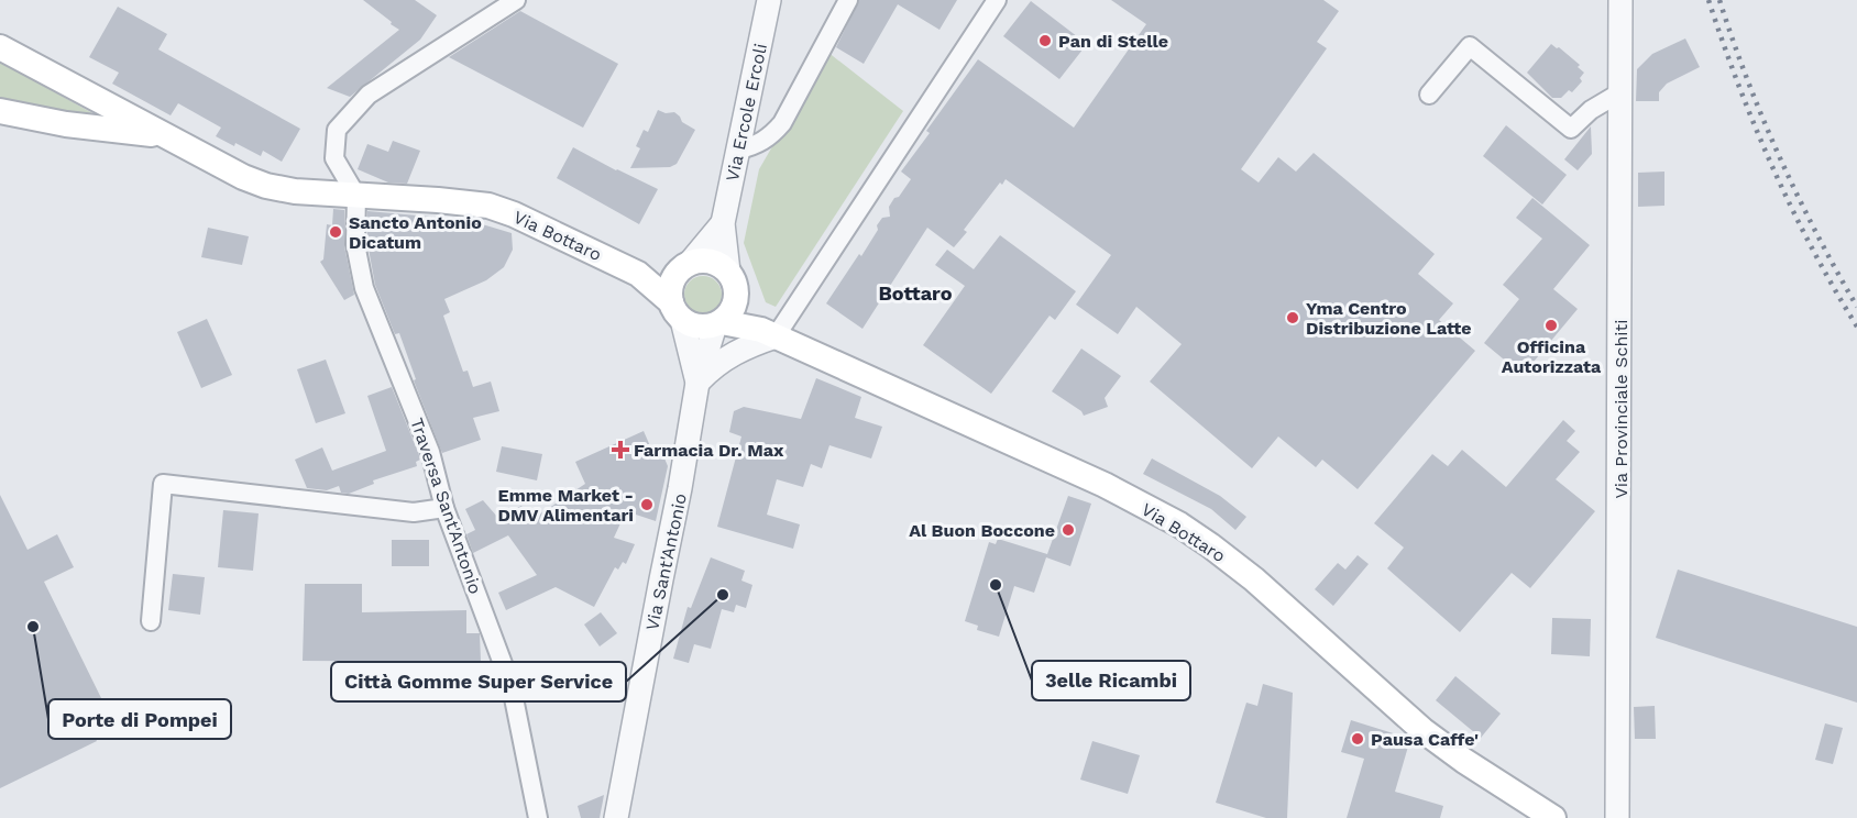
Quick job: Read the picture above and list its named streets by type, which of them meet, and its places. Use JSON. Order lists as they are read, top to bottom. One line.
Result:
{"streets":{"main road":["Via Bottaro"],"street":["Via Ercole Ercoli","Via Provinciale Schiti","Traversa Sant'Antonio","Via Sant'Antonio"]},"crossings":[["Via Ercole Ercoli","Via Bottaro"],["Via Ercole Ercoli","Via Sant'Antonio"],["Via Bottaro","Traversa Sant'Antonio"],["Via Bottaro","Via Sant'Antonio"]],"districts":["Bottaro"],"places":{"other":["Pan di Stelle","Sancto Antonio Dicatum","Yma Centro Distribuzione Latte","Officina Autorizzata","Emme Market - DMV Alimentari","Al Buon Boccone","3elle Ricambi","Città Gomme Super Service","Porte di Pompei","Pausa Caffe'"],"health":["Farmacia Dr. Max"]}}
